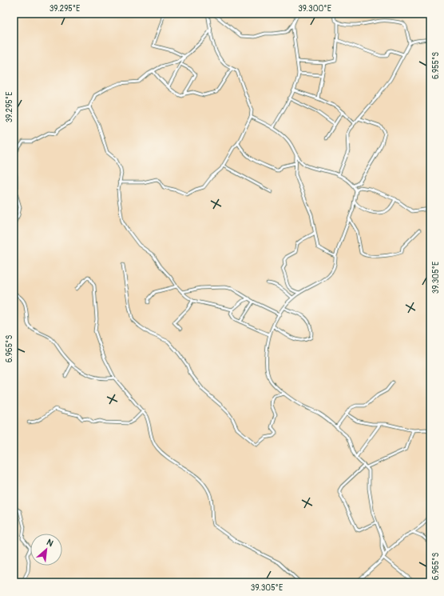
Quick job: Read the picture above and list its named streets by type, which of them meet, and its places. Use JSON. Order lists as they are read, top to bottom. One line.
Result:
{"north":"top right","coordinates":["39.295°E","39.300°E","6.955°S","39.305°E","6.965°S"]}
